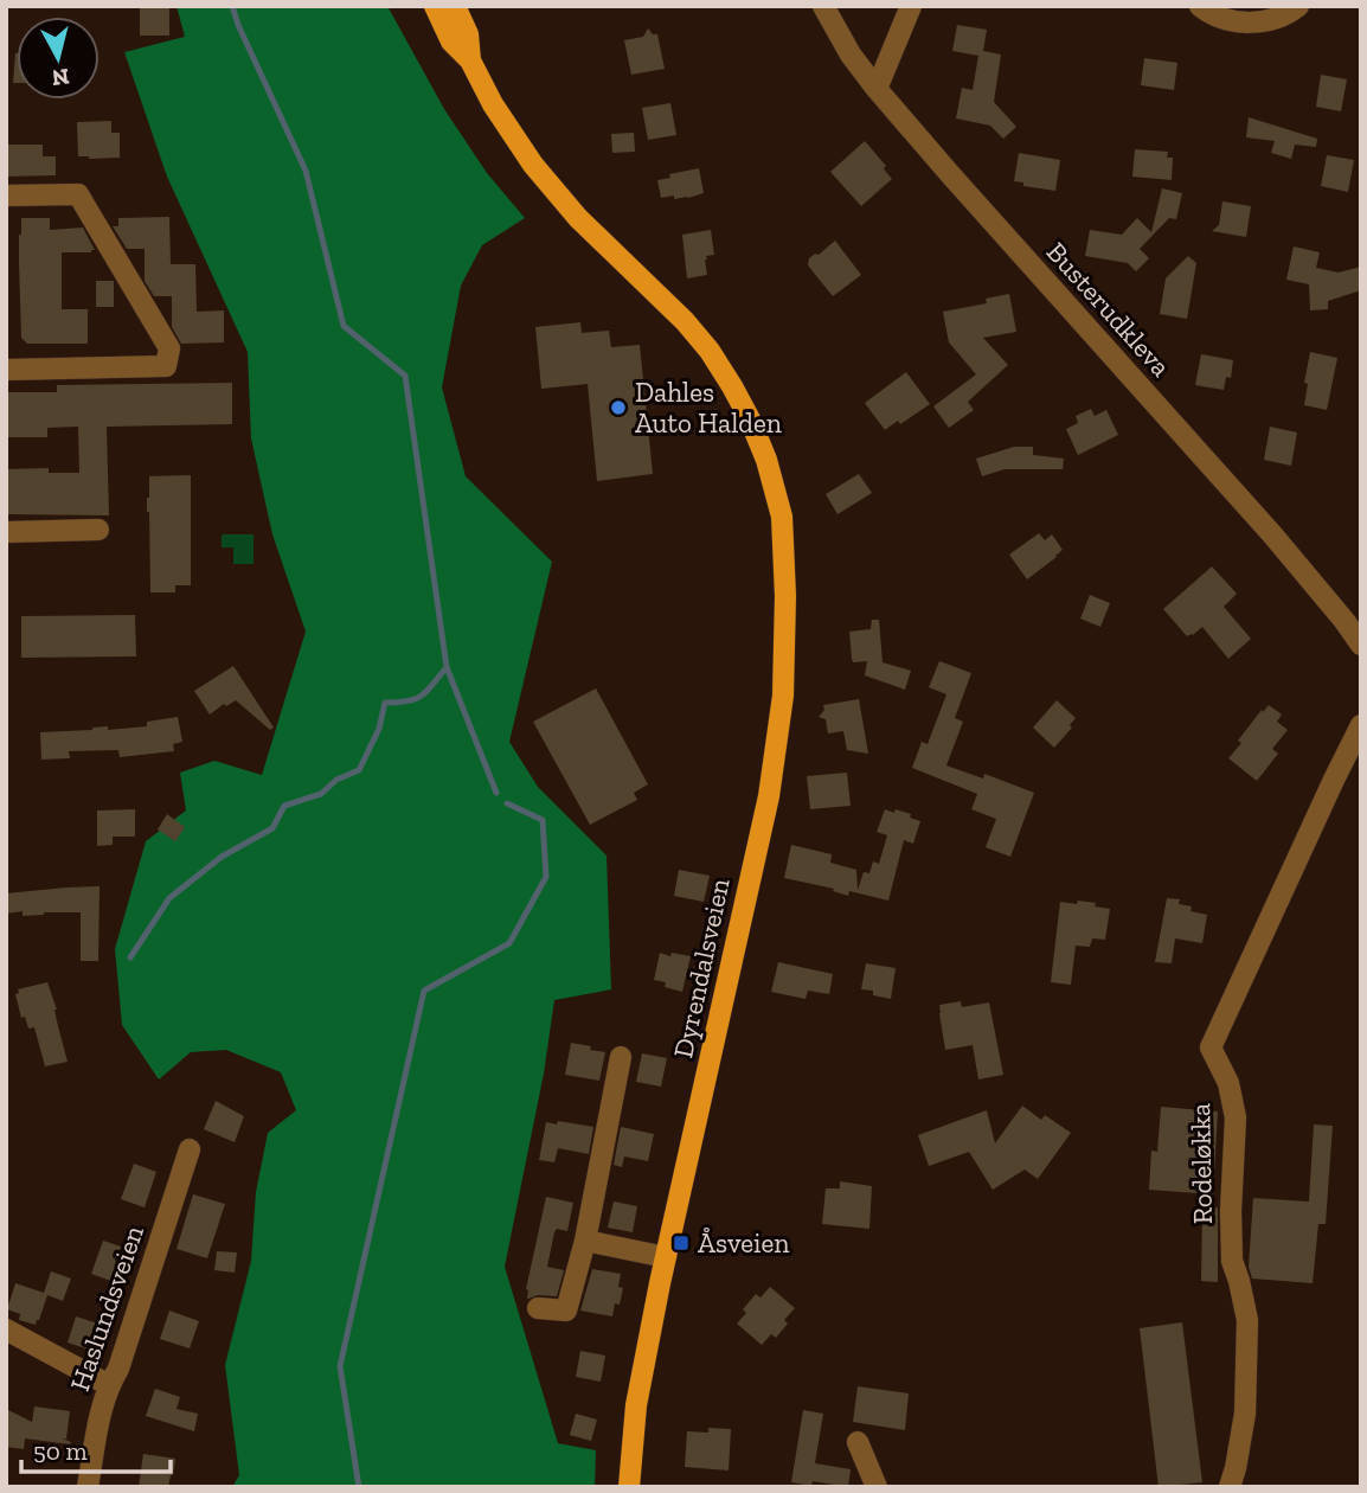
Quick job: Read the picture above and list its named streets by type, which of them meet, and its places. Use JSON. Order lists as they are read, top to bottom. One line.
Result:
{"streets":{"main road":["Dyrendalsveien"],"street":["Busterudkleva","Rodeløkka","Haslundsveien"]},"places":{"other":["Dahles Auto Halden"],"transit":["Åsveien"]},"scale_bar":"50 m","north":"bottom"}
